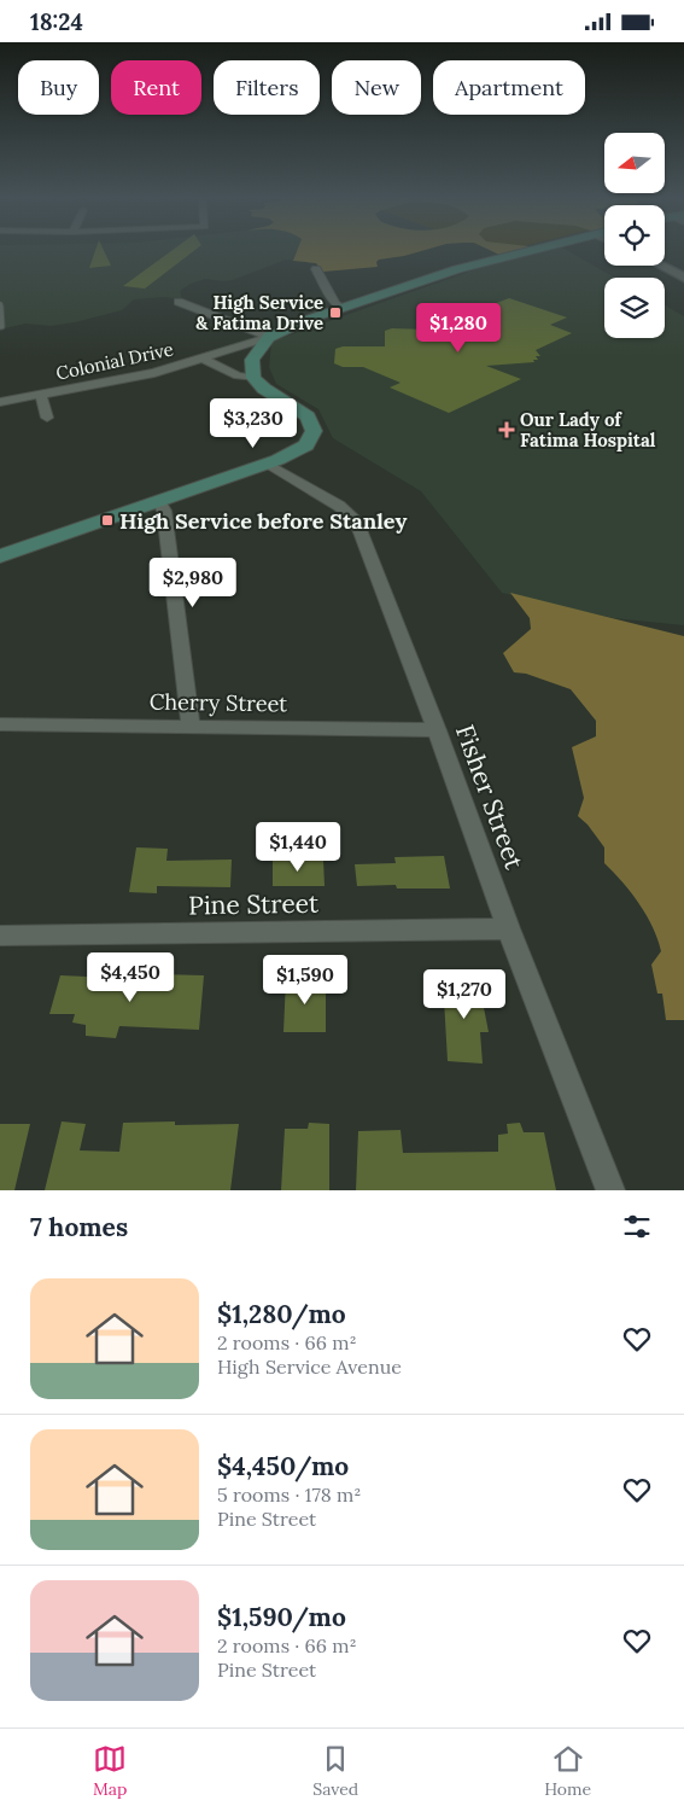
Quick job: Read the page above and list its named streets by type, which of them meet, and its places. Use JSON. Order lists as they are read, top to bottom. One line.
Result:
{"streets":{"street":["Colonial Drive","Cherry Street","Fisher Street","Pine Street"]},"crossings":[["Cherry Street","Fisher Street"],["Fisher Street","Pine Street"]],"places":{"transit":["High Service & Fatima Drive","High Service before Stanley"],"health":["Our Lady of Fatima Hospital"]},"north":"left","page":{"status":"18:24","chip":["Buy","Rent","Filters","New","Apartment"],"price":["$1,280","$3,230","$2,980","$1,440","$4,450","$1,590","$1,270"],"heading":"7 homes","list":[{"name":"$1,280/mo","note":"2 rooms · 66 m² · High Service Avenue"},{"name":"$4,450/mo","note":"5 rooms · 178 m² · Pine Street"},{"name":"$1,590/mo","note":"2 rooms · 66 m² · Pine Street"}],"tabs":["Map","Saved","Home"]}}
